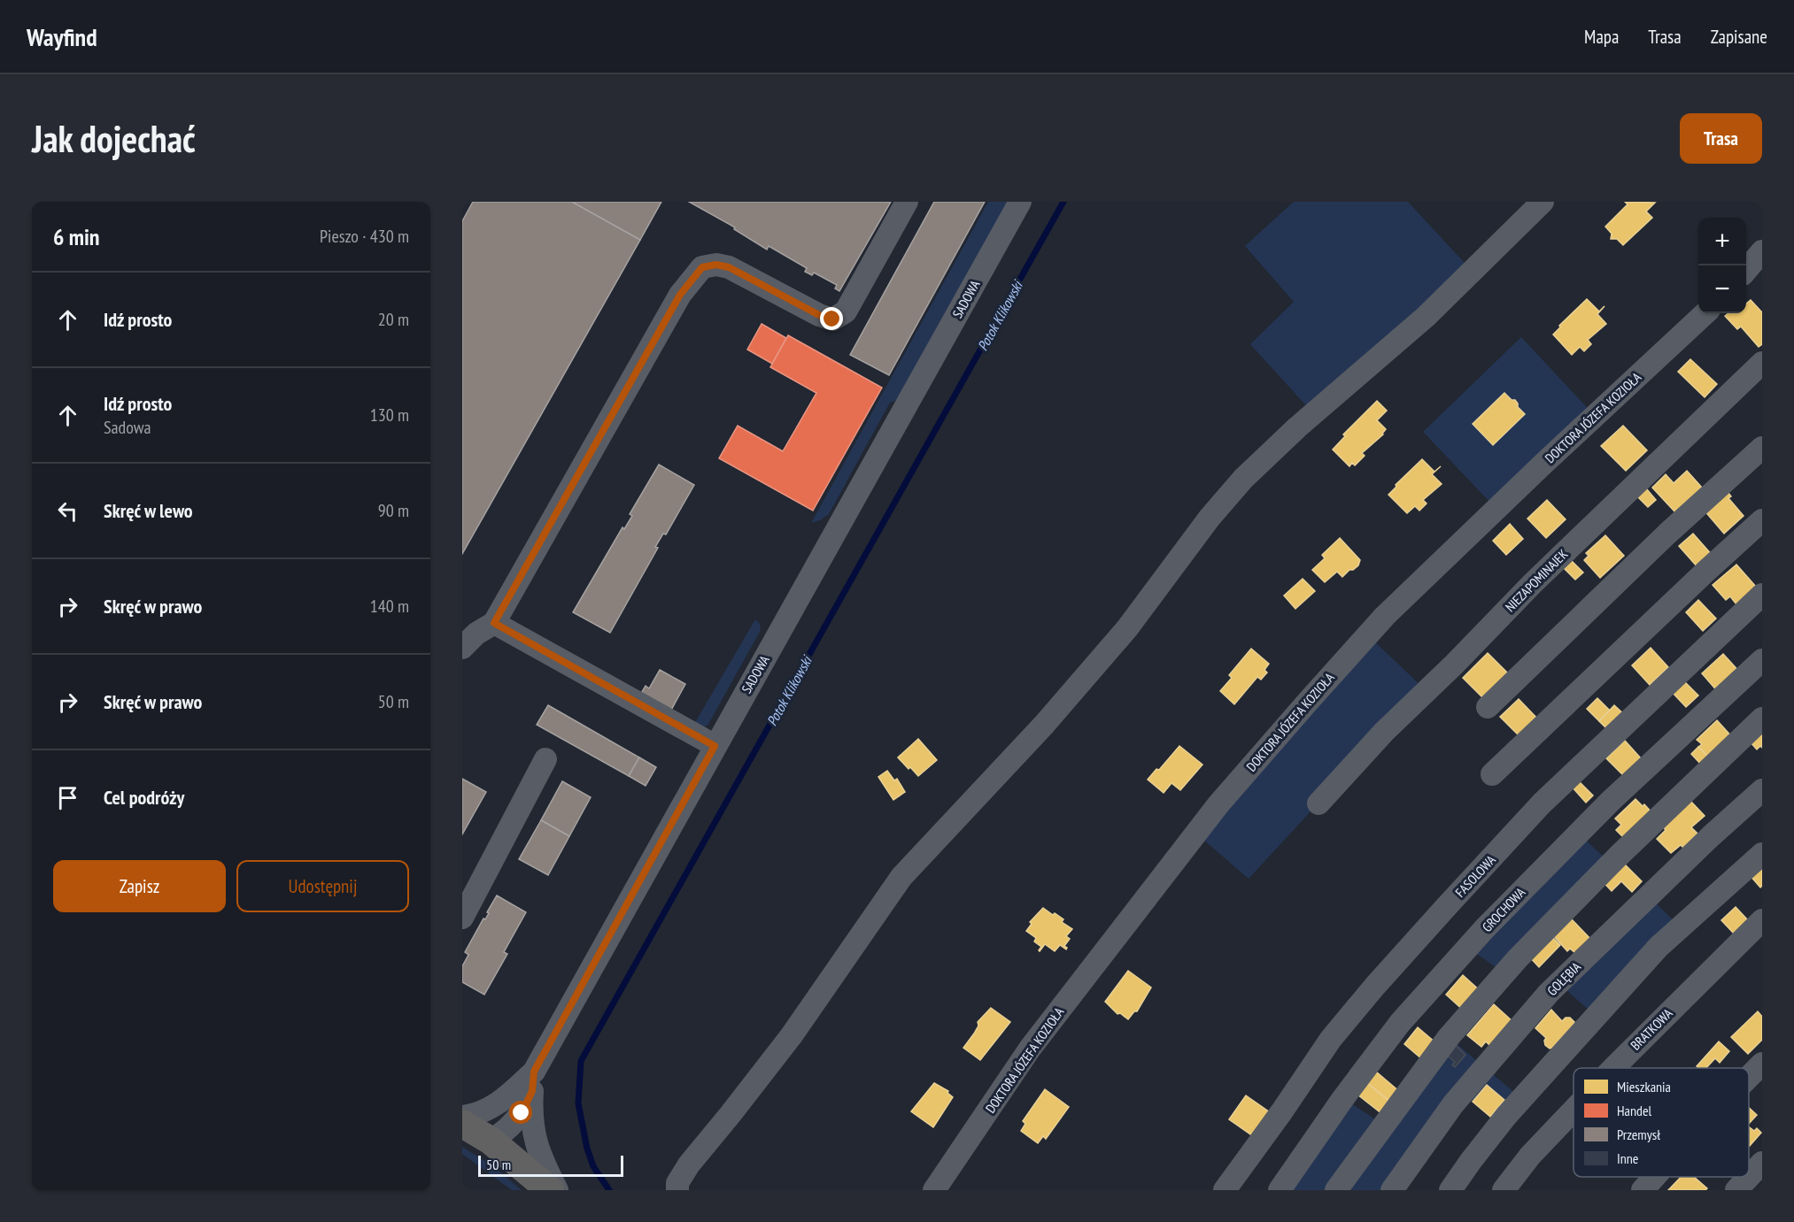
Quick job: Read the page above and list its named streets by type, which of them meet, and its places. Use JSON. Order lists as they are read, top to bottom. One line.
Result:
{"streets":{"street":["SADOWA","DOKTORA JÓZEFA KOZIOŁA","NIEZAPOMINAJEK","FASOLOWA","GROCHOWA","GOŁĘBIA","BRATKOWA"]},"water":["Potok Klikowski"],"legend":["Mieszkania","Handel","Przemysł","Inne"],"scale_bar":"50 m","page":{"header":"Wayfind","nav":["Mapa","Trasa","Zapisane"],"buttons":["Trasa",["Zapisz","Udostępnij"]],"title":"Jak dojechać","heading":["6 min","Pieszo · 430 m"],"map_buttons":["+","−"],"list":[["Idź prosto","20 m"],["Idź prosto","Sadowa","130 m"],["Skręć w lewo","90 m"],["Skręć w prawo","140 m"],["Skręć w prawo","50 m"],"Cel podróży"],"scale":"50 m"}}
